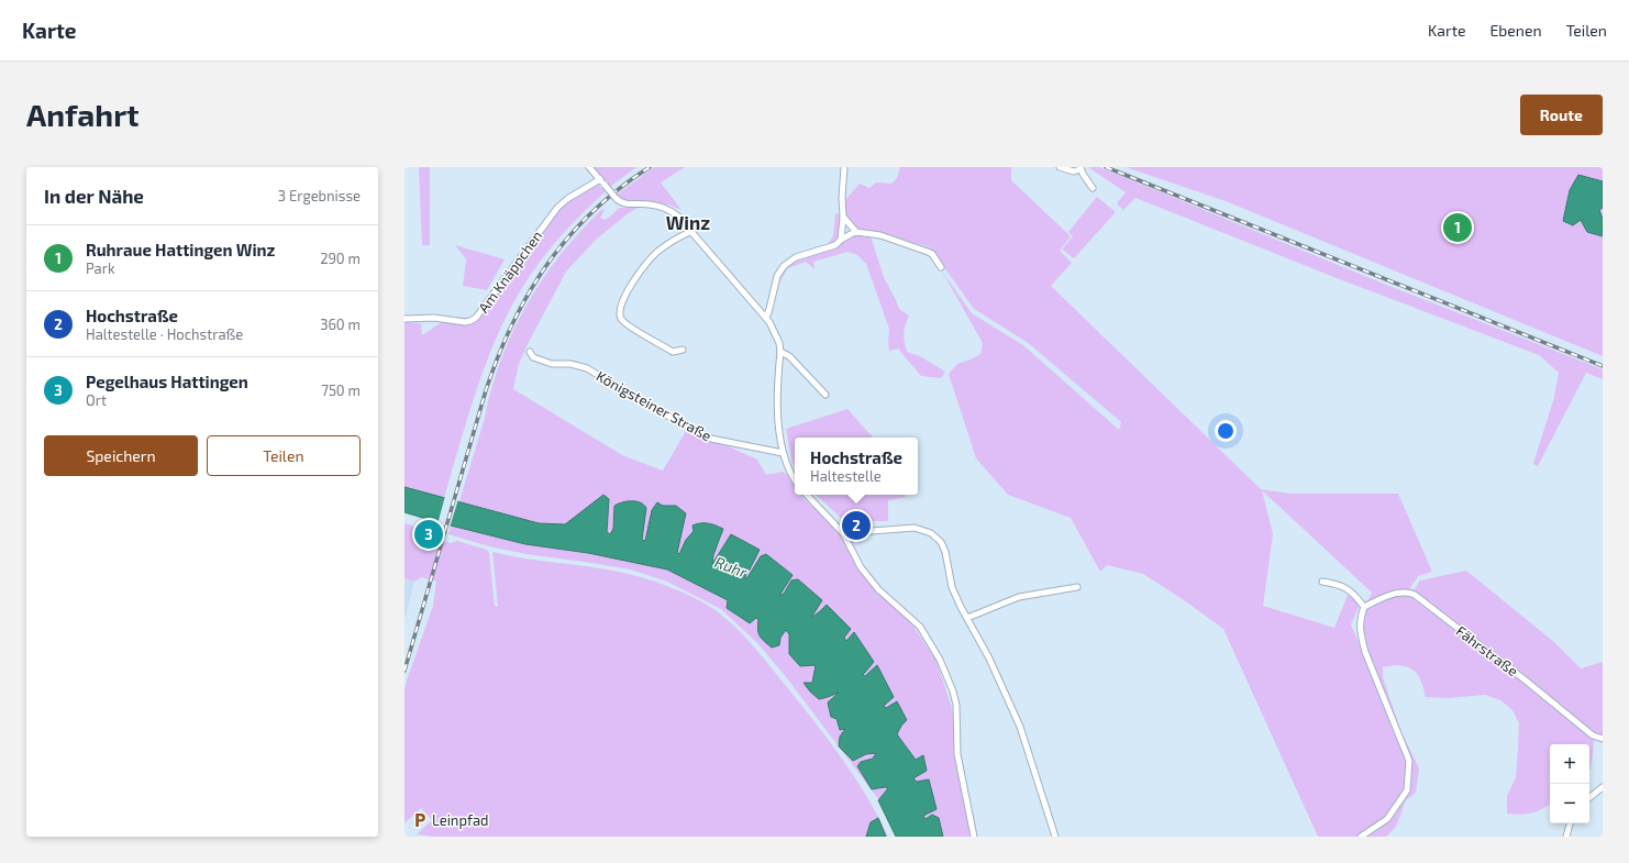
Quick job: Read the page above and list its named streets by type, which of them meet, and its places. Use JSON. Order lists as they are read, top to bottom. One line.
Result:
{"streets":{"street":["Am Knäppchen","Königsteiner Straße","Fährstraße"]},"districts":["Winz"],"water":["Ruhr"],"places":{"parking":["Leinpfad"]},"page":{"header":"Karte","nav":["Karte","Ebenen","Teilen"],"buttons":["Route",["Speichern","Teilen"]],"title":"Anfahrt","heading":["In der Nähe","3 Ergebnisse"],"pins":["1","2","3"],"list":[{"mark":"1","name":"Ruhraue Hattingen Winz","note":"Park","value":"290 m"},{"mark":"2","name":"Hochstraße","note":"Haltestelle · Hochstraße","value":"360 m"},{"mark":"3","name":"Pegelhaus Hattingen","note":"Ort","value":"750 m"}],"popup":["Hochstraße","Haltestelle"],"map_buttons":["+","−"]}}
